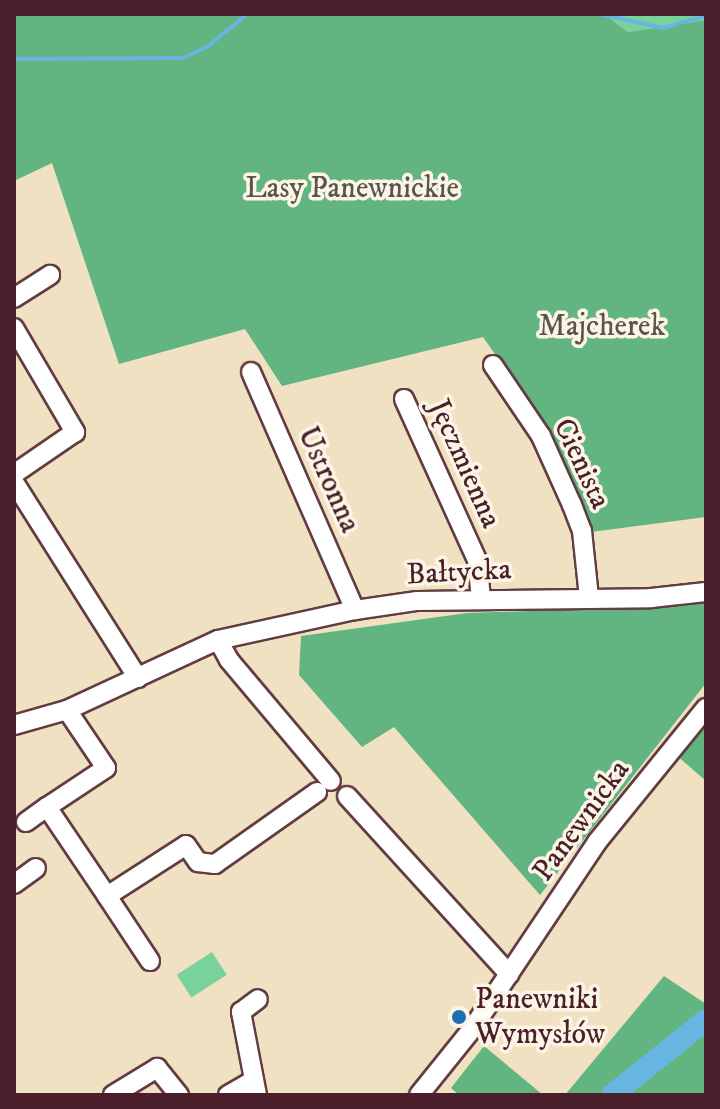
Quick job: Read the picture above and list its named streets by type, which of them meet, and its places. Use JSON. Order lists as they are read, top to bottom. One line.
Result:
{"streets":{"street":["Jęczmienna","Cienista","Ustronna","Bałtycka","Panewnicka"]},"crossings":[["Jęczmienna","Bałtycka"],["Cienista","Bałtycka"],["Ustronna","Bałtycka"]],"parks":["Lasy Panewnickie","Majcherek"],"places":["Panewniki Wymysłów"]}
